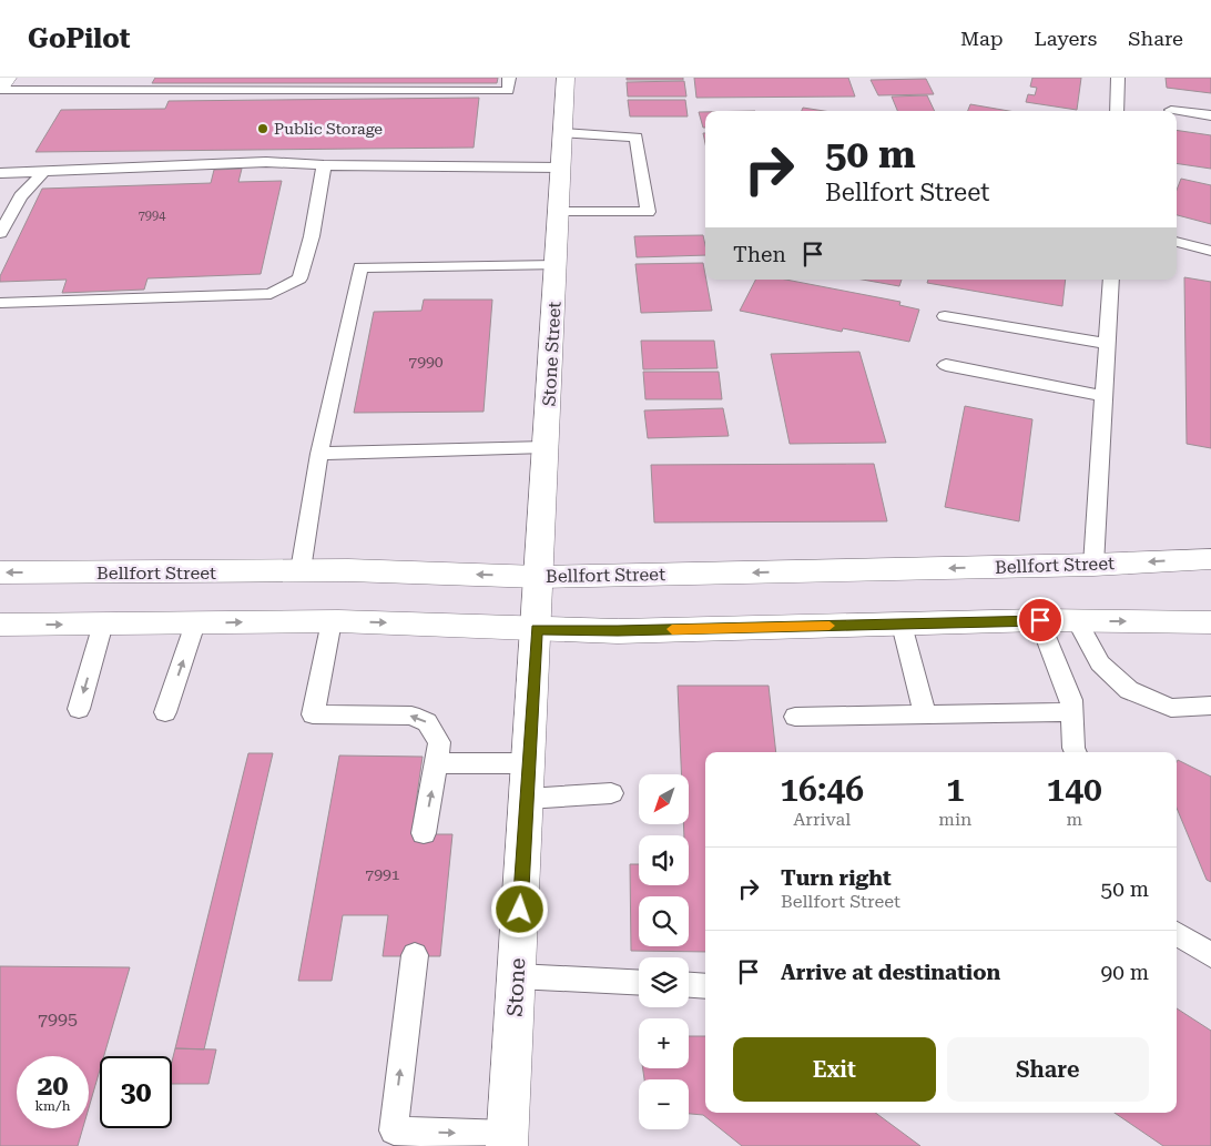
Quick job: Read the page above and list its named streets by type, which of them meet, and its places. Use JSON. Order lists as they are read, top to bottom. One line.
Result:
{"streets":{"main road":["Stone Street","Bellfort Street","Stone"]},"crossings":[["Stone Street","Bellfort Street"],["Stone Street","Stone"]],"places":["Public Storage"],"house_numbers":["7994","7990","7991","7995"],"north":"bottom left","page":{"header":"GoPilot","nav":["Map","Layers","Share"],"turn":["50 m","Bellfort Street"],"then":"Then","eta":["16:46","Arrival","1","min","140","m"],"map_buttons":["+","−"],"list":[{"name":"Turn right","note":"Bellfort Street","value":"50 m"},{"name":"Arrive at destination","value":"90 m"}],"buttons":["Exit","Share"],"speed":"20 km/h","limit":"30"}}
